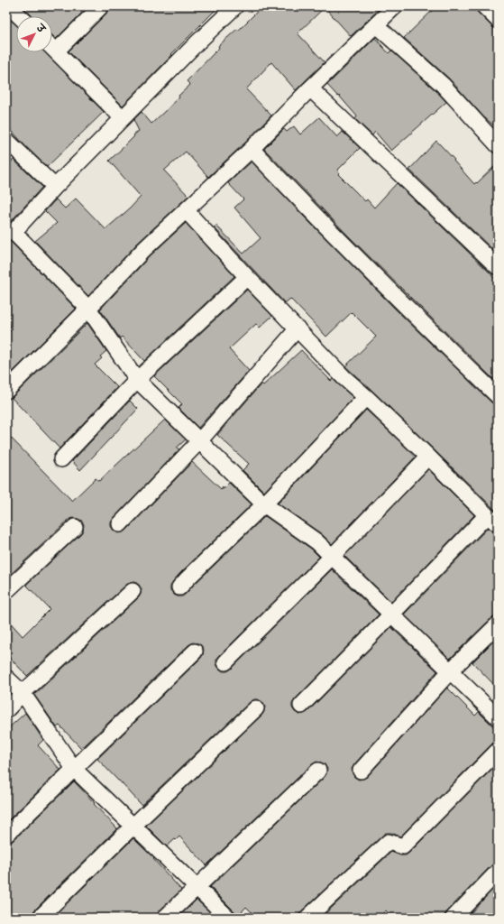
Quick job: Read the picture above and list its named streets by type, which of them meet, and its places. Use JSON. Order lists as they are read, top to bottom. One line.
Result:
{"north":"top right"}
